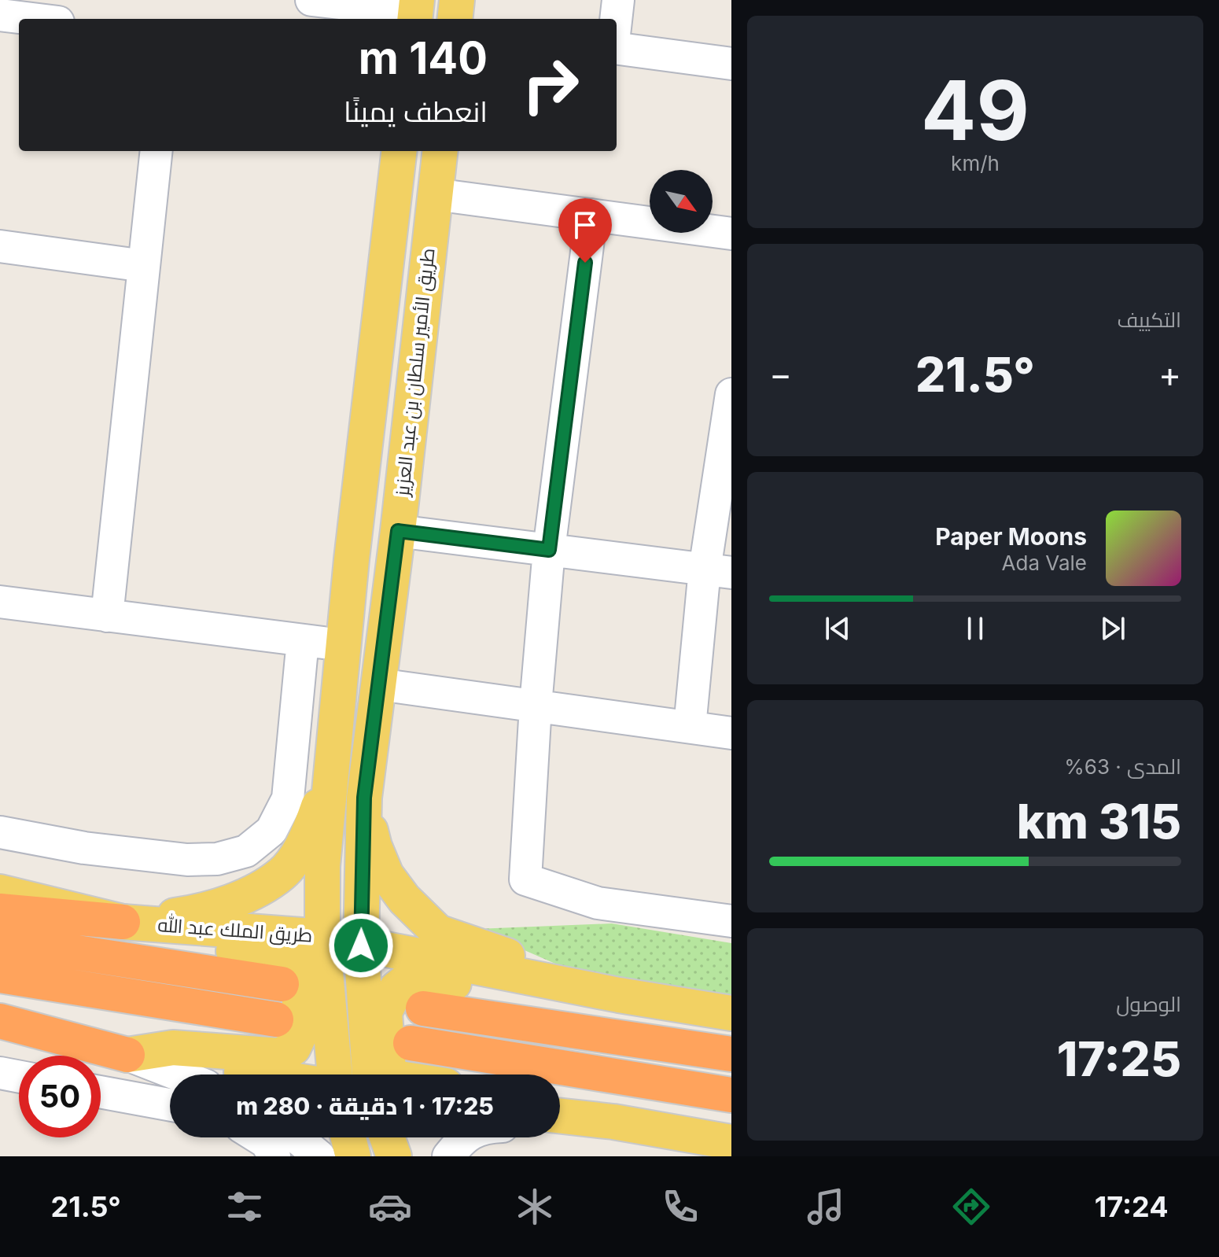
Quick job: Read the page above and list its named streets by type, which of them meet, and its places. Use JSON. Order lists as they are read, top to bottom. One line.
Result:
{"streets":{"main road":["طريق الأمير سلطان بن عبد العزيز","طريق الملك عبد الله"]},"crossings":[["طريق الأمير سلطان بن عبد العزيز","طريق الملك عبد الله"]],"north":"bottom right","page":{"tile":[["49","km/h"],"التكييف",["المدى · 63%","315 km"],["الوصول","17:25"]],"turn":["140 m","انعطف يمينًا"],"heat":["−","21.5°","+"],"song":["Paper Moons","Ada Vale"],"limit":"50","trip":"17:25 · 1 دقيقة · 280 m","tabs":["17:24","21.5°"]}}
